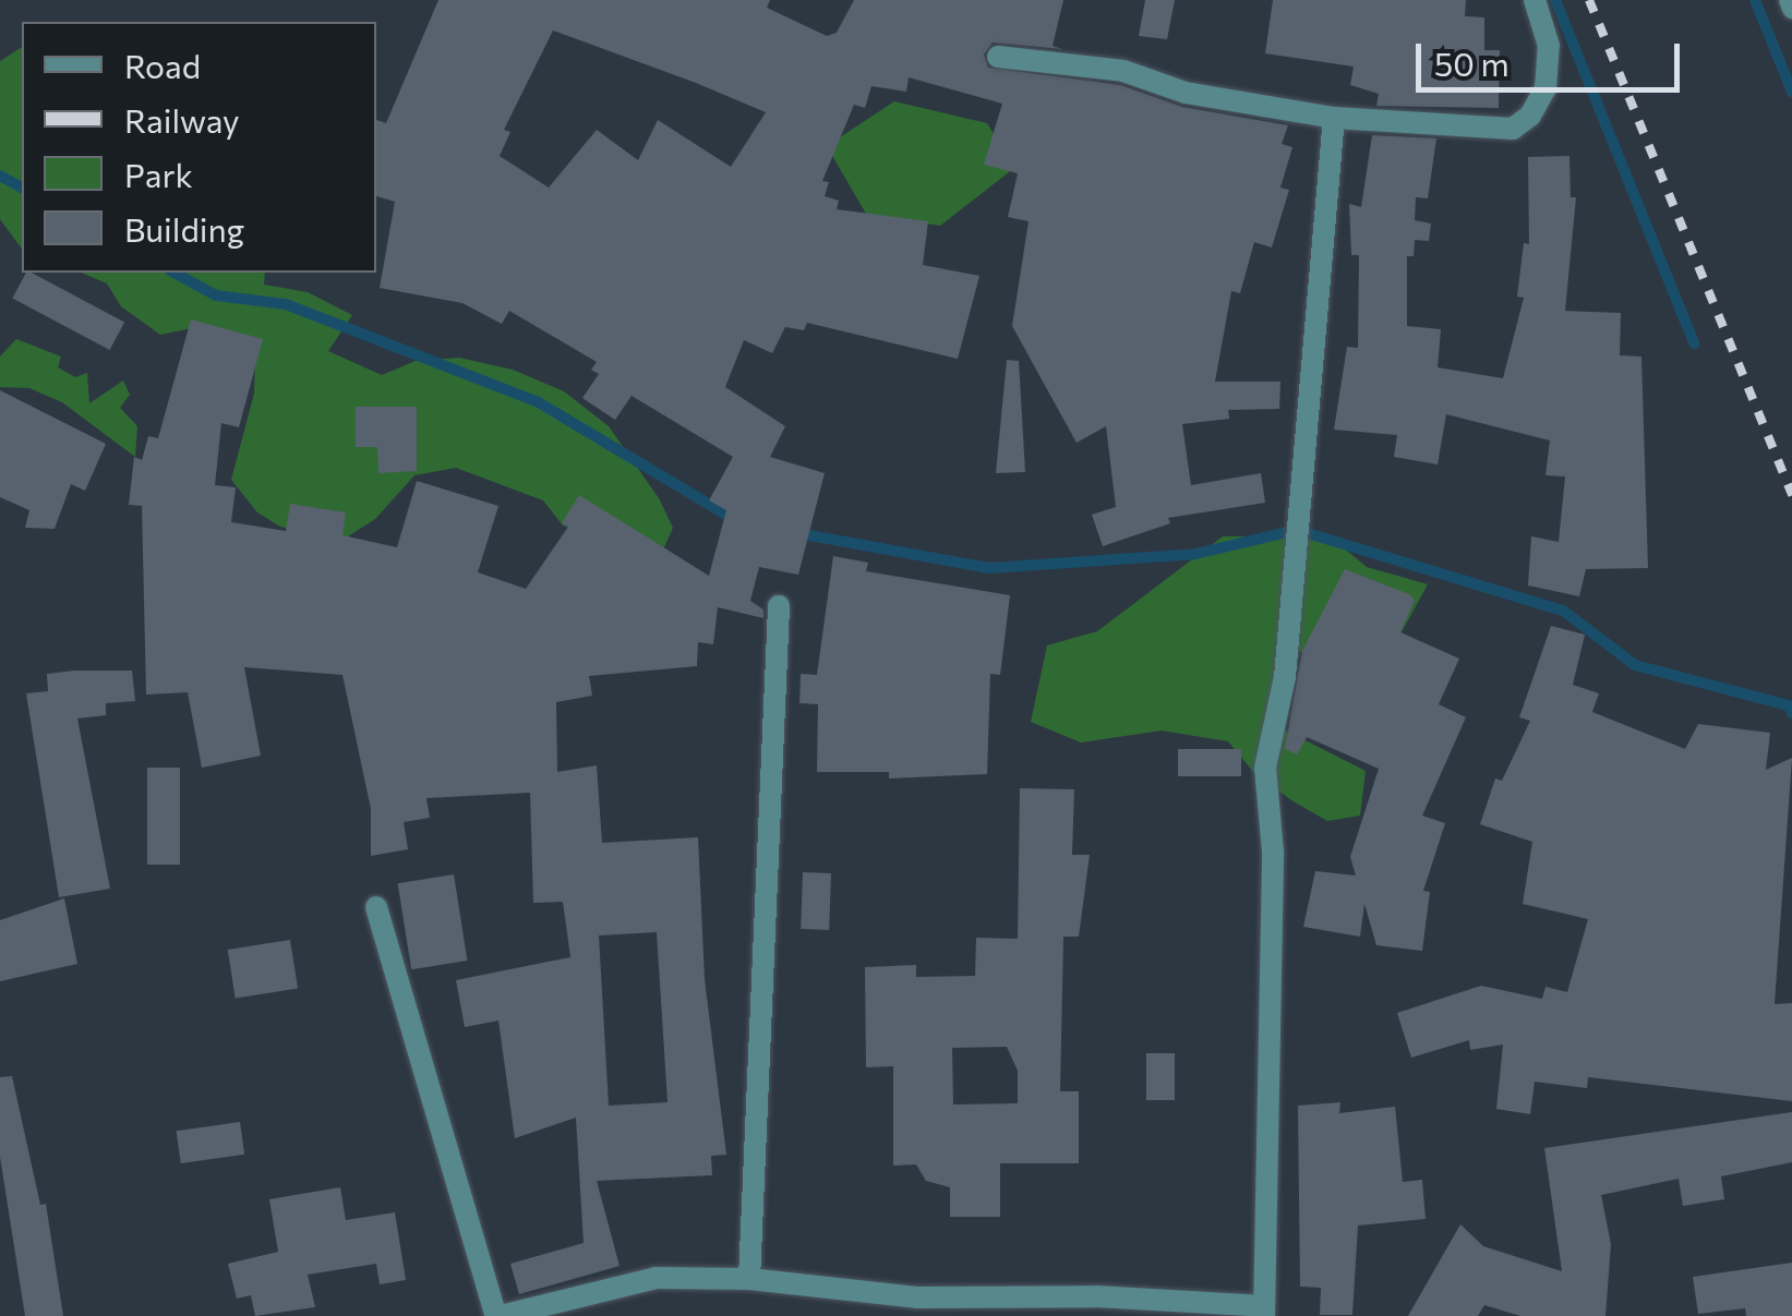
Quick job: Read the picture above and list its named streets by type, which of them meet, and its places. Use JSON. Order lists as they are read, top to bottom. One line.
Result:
{"legend":["Road","Railway","Park","Building"],"scale_bar":"50 m"}
